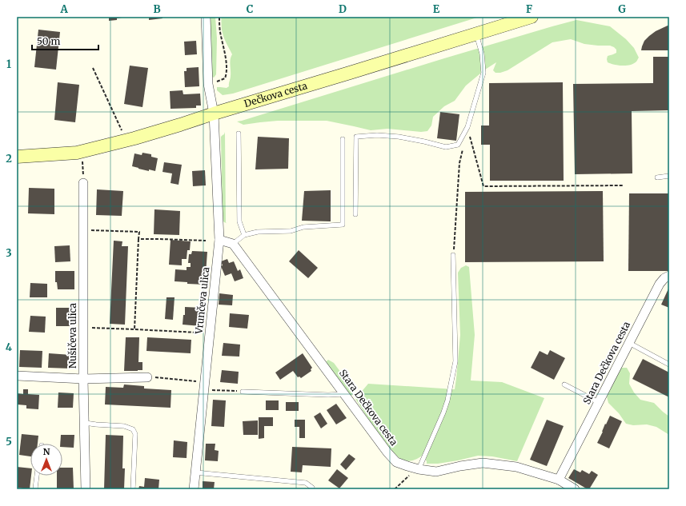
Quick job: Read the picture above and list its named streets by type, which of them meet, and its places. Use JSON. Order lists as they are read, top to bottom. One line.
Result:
{"streets":{"street":["Dečkova cesta","Vrunčeva ulica","Nušičeva ulica","Stara Dečkova cesta"]},"crossings":[["Dečkova cesta","Vrunčeva ulica"]],"scale_bar":"50 m","north":"top","grid":{"columns":["A","B","C","D","E","F","G"],"rows":["1","2","3","4","5"]}}
